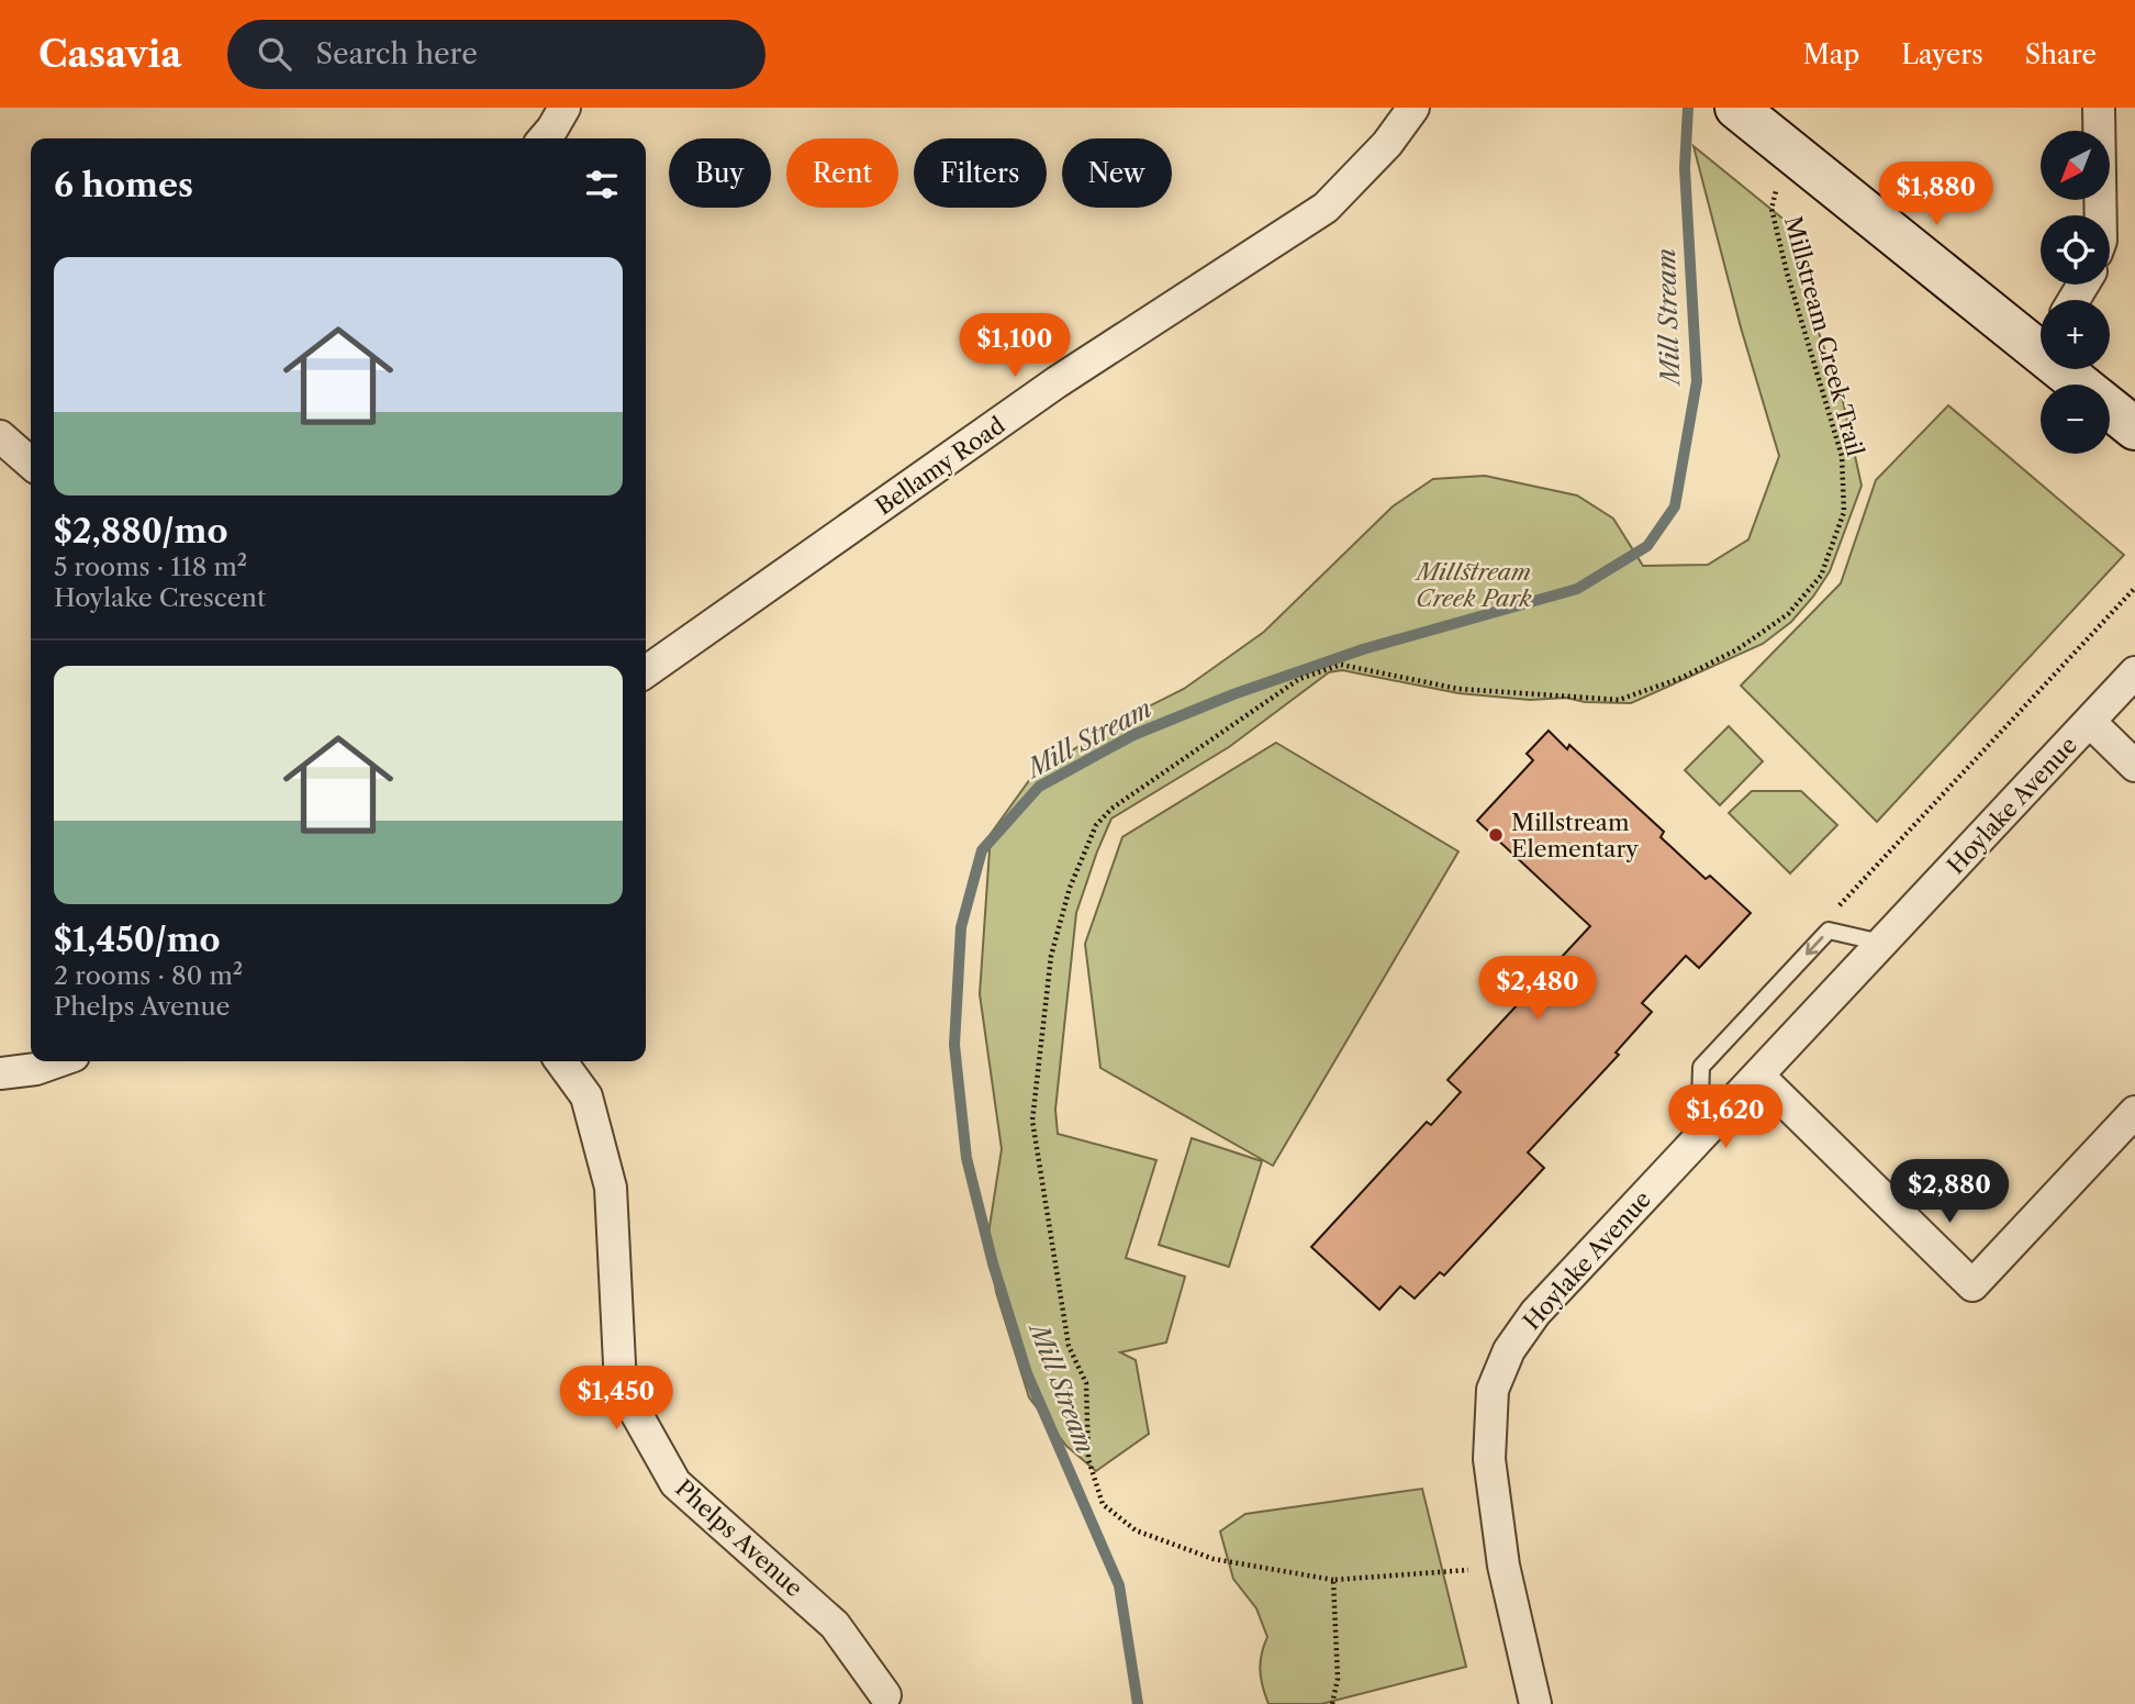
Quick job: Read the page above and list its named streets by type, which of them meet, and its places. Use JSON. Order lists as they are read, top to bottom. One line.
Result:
{"streets":{"street":["Bellamy Road","Hoylake Avenue","Phelps Avenue"],"path":["Millstream Creek Trail"]},"water":["Mill Stream"],"parks":["Millstream Creek Park"],"places":["Millstream Elementary"],"north":"bottom left","page":{"header":"Casavia","search":"Search here","nav":["Map","Layers","Share"],"map_buttons":["+","−"],"chip":["Buy","Rent","Filters","New"],"heading":"6 homes","price":["$1,880","$1,100","$2,480","$1,620","$2,880","$1,450"],"list":[{"name":"$2,880/mo","note":"5 rooms · 118 m² · Hoylake Crescent"},{"name":"$1,450/mo","note":"2 rooms · 80 m² · Phelps Avenue"}]}}
